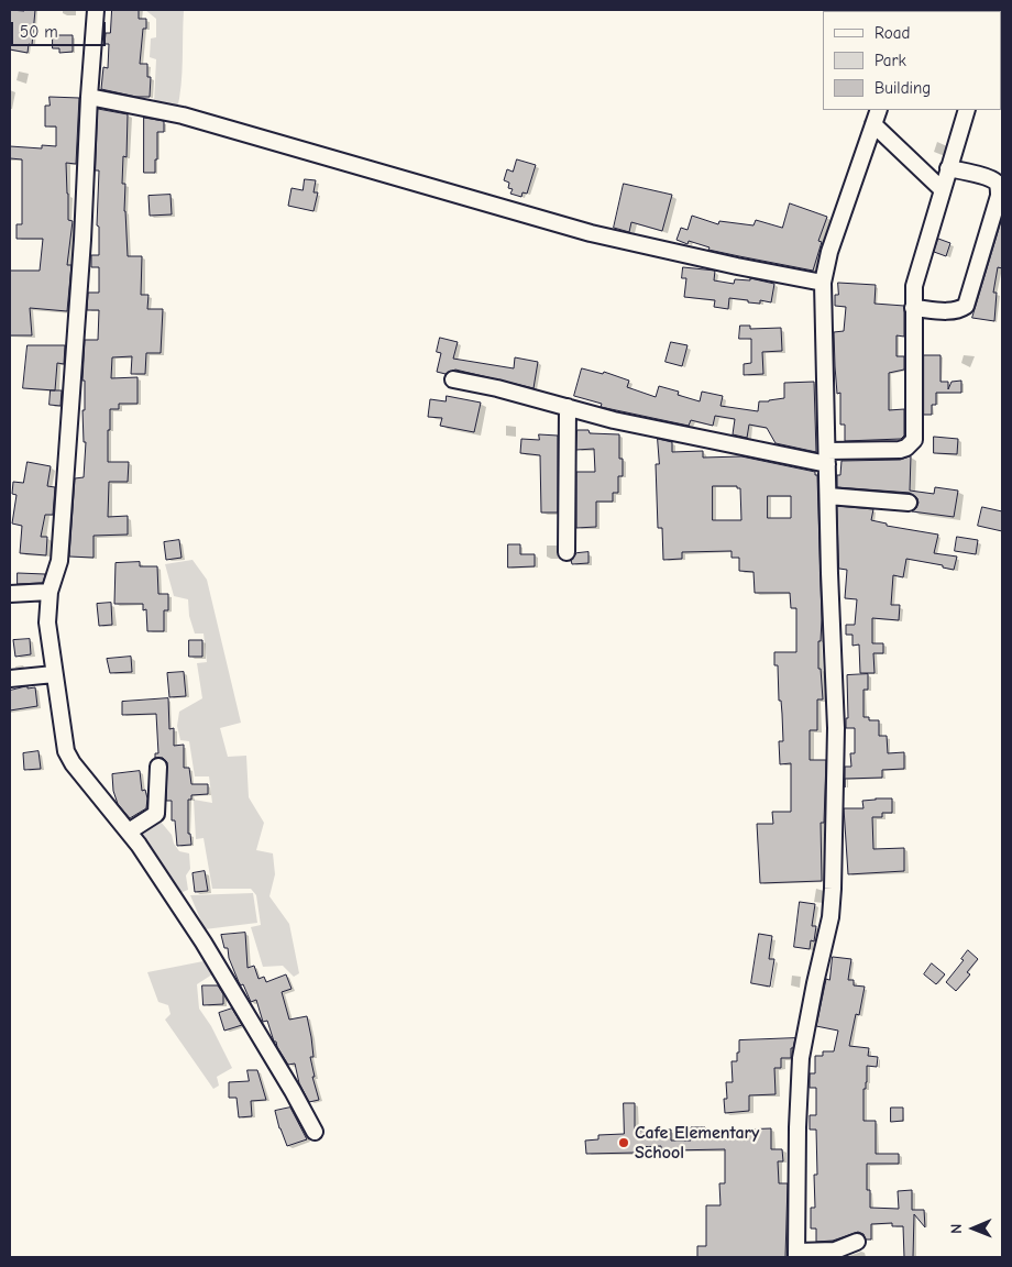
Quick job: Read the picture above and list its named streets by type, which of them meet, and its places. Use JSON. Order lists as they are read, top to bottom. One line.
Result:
{"places":["Cafe Elementary School"],"legend":["Road","Park","Building"],"scale_bar":"50 m","north":"left"}
